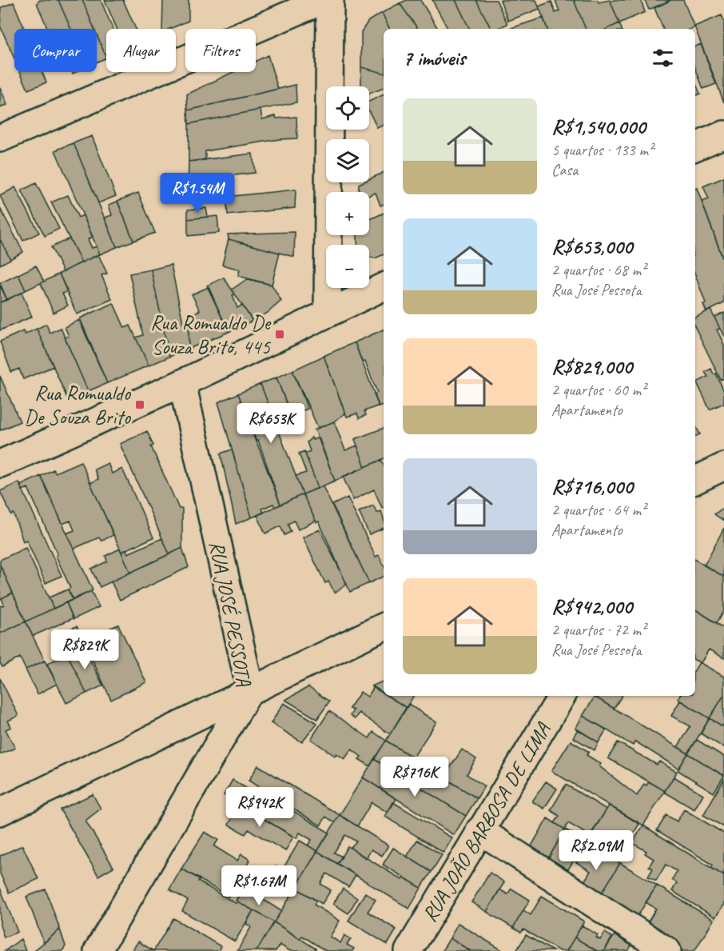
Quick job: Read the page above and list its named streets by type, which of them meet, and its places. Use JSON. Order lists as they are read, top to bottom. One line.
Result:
{"streets":{"street":["RUA JOSÉ PESSOTA","RUA JOÃO BARBOSA DE LIMA"]},"places":{"transit":["Rua Romualdo De Souza Brito, 445","Rua Romualdo De Souza Brito"]},"page":{"chip":["Comprar","Alugar","Filtros"],"heading":"7 imóveis","map_buttons":["+","−"],"list":[{"name":"R$1,540,000","note":"5 quartos · 133 m² · Casa"},{"name":"R$653,000","note":"2 quartos · 68 m² · Rua José Pessota"},{"name":"R$829,000","note":"2 quartos · 60 m² · Apartamento"},{"name":"R$716,000","note":"2 quartos · 64 m² · Apartamento"},{"name":"R$942,000","note":"2 quartos · 72 m² · Rua José Pessota"}],"price":["R$1.54M","R$653K","R$829K","R$716K","R$942K","R$2.09M","R$1.67M"]}}
